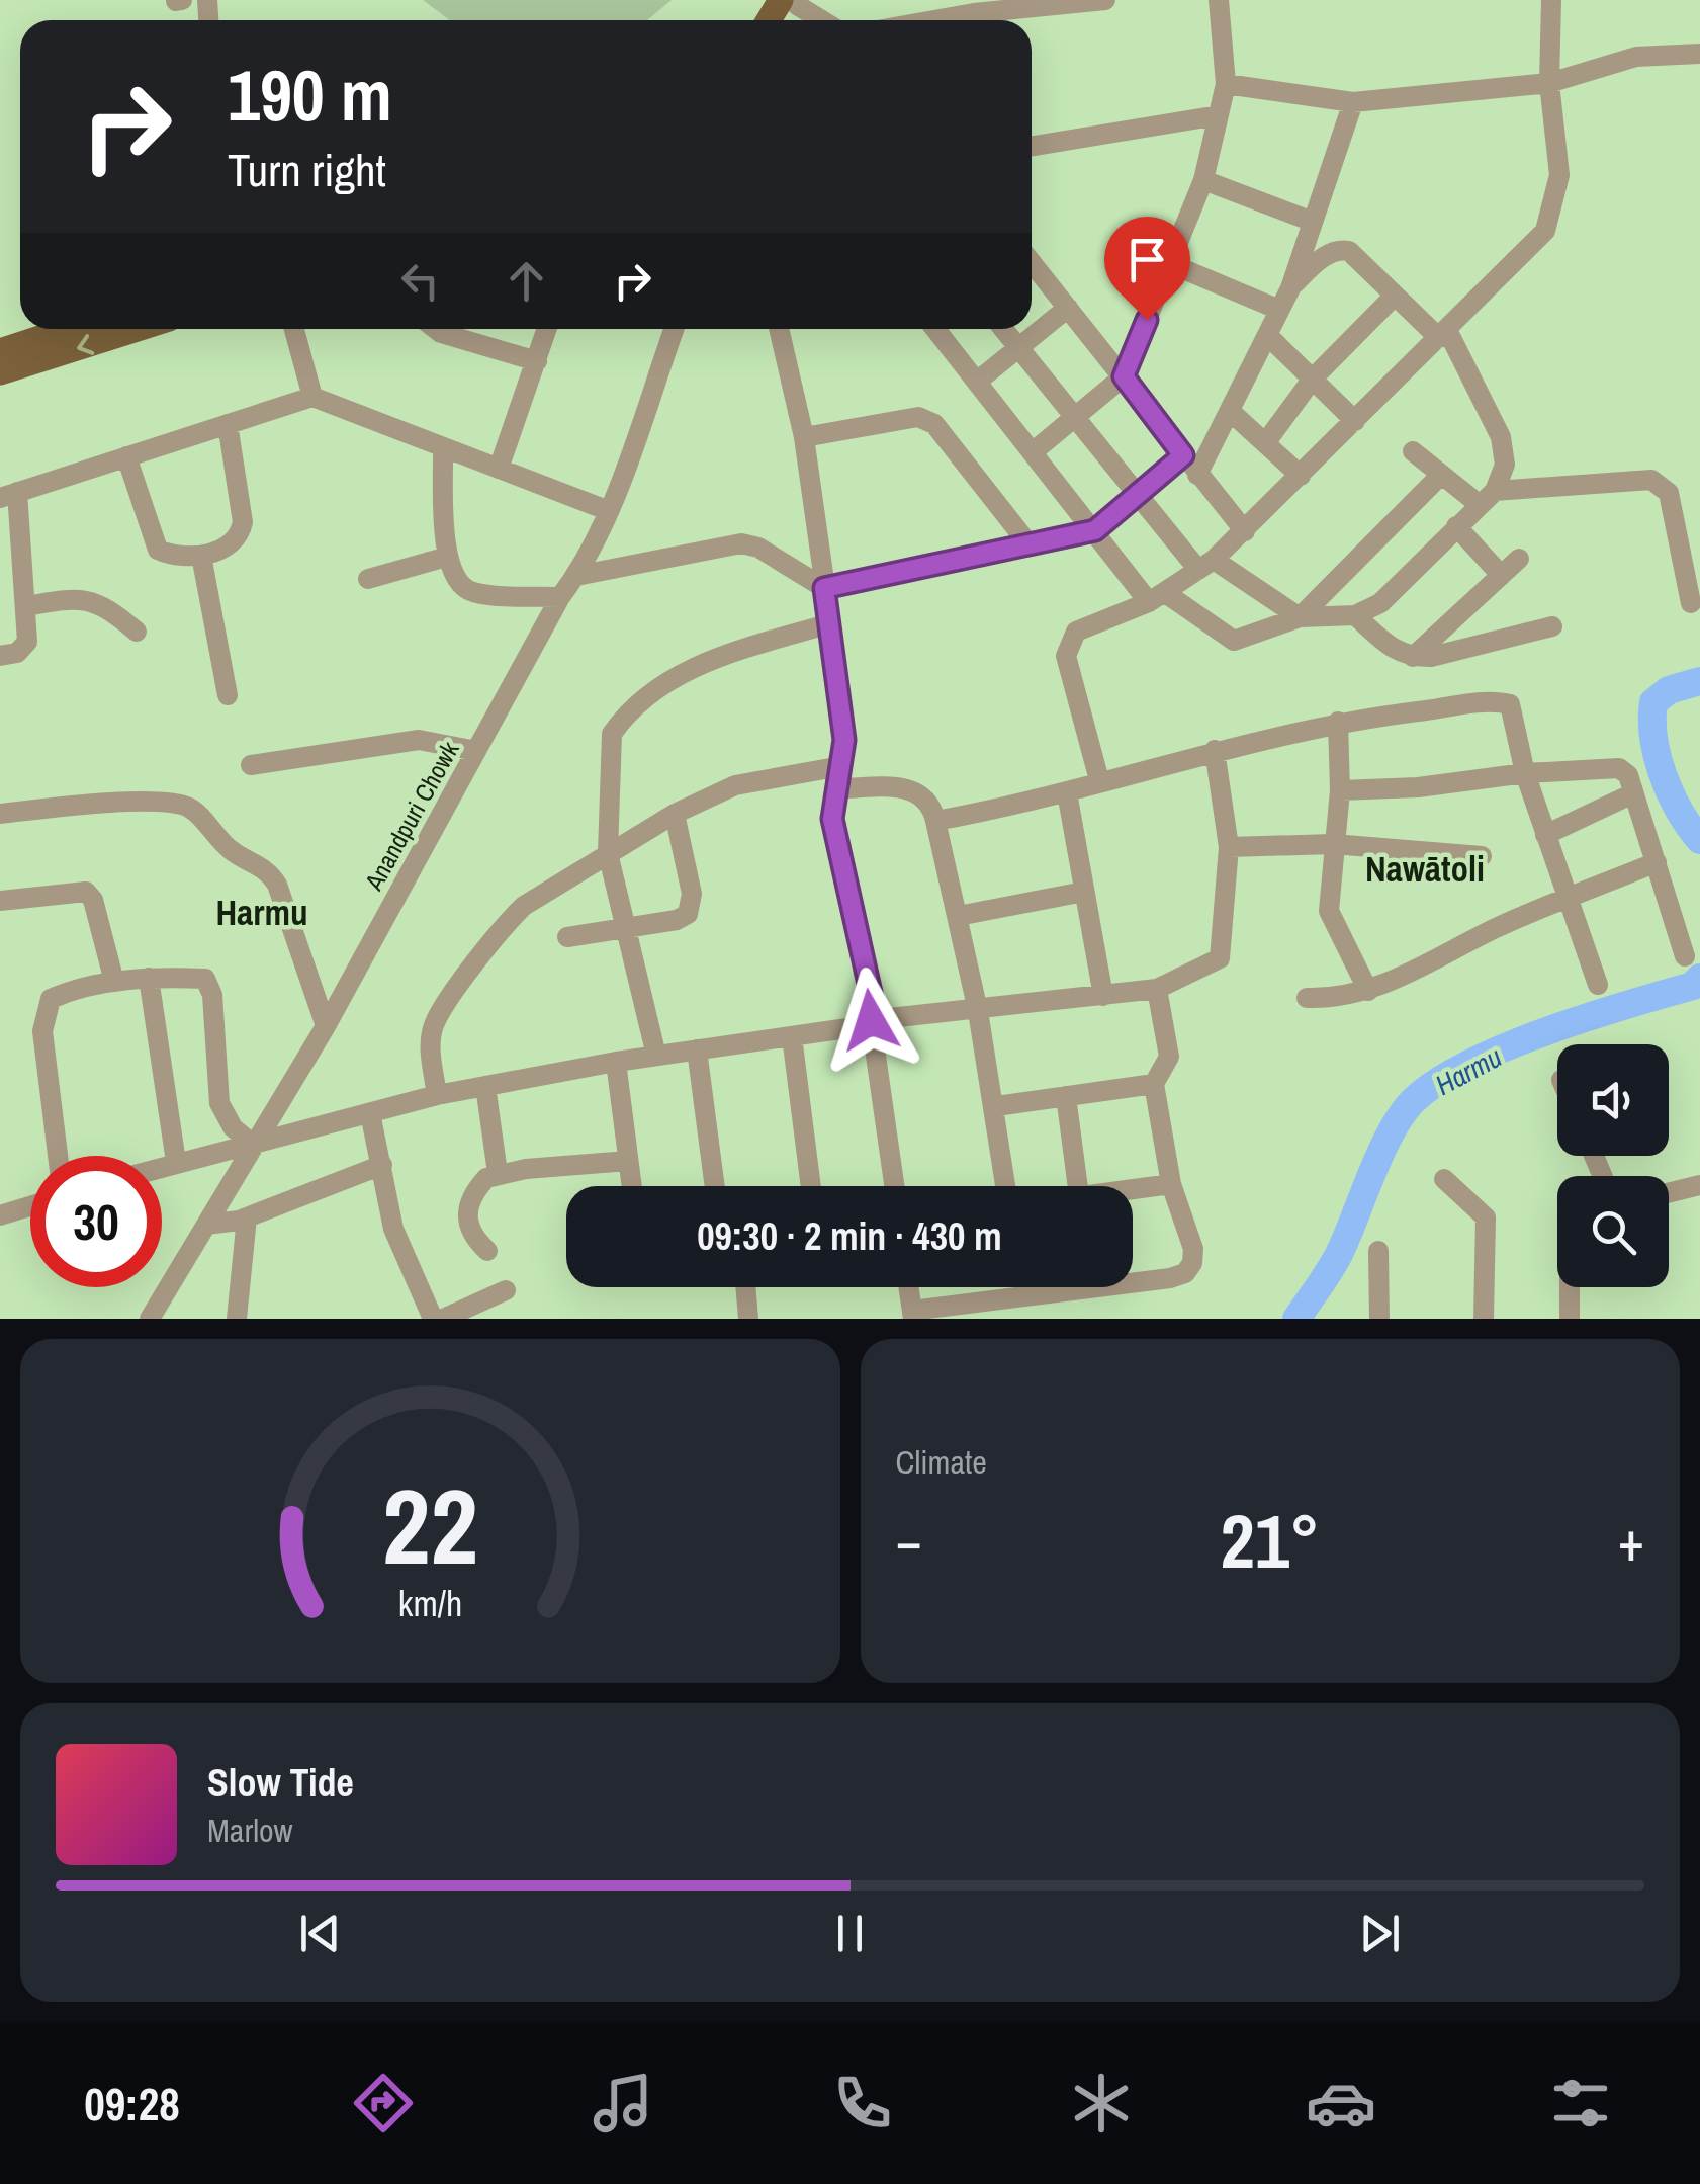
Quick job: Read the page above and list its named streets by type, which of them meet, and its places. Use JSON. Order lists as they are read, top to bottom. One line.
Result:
{"streets":{"street":["Anandpuri Chowk"]},"districts":["Nawātoli","Harmu"],"water":["Harmu"],"page":{"turn":["190 m","Turn right"],"limit":"30","trip":"09:30 · 2 min · 430 m","tile":"Climate","heat":["−","21°","+"],"song":["Slow Tide","Marlow"],"tabs":"09:28","gauge":["22","km/h"]}}
